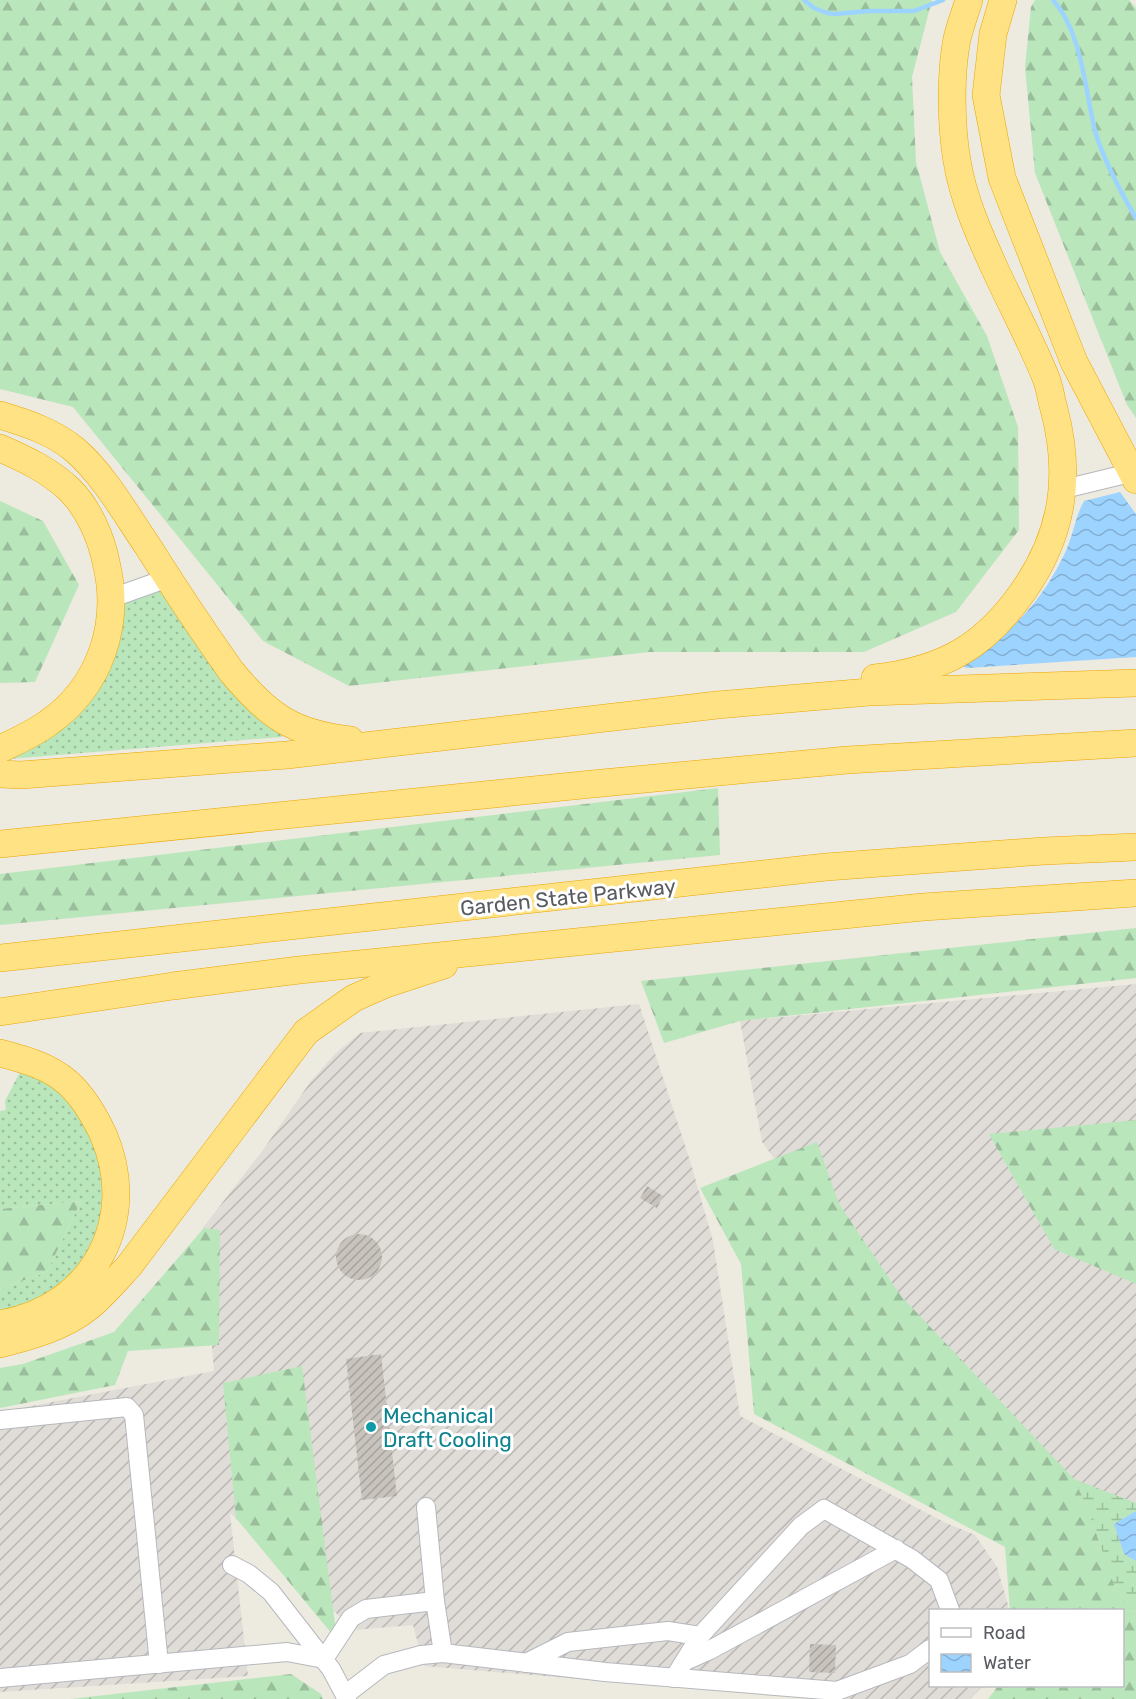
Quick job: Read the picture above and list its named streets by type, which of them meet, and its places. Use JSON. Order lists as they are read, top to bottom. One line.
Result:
{"streets":{"highway":["Garden State Parkway"]},"places":["Mechanical Draft Cooling"],"legend":["Road","Water"]}
